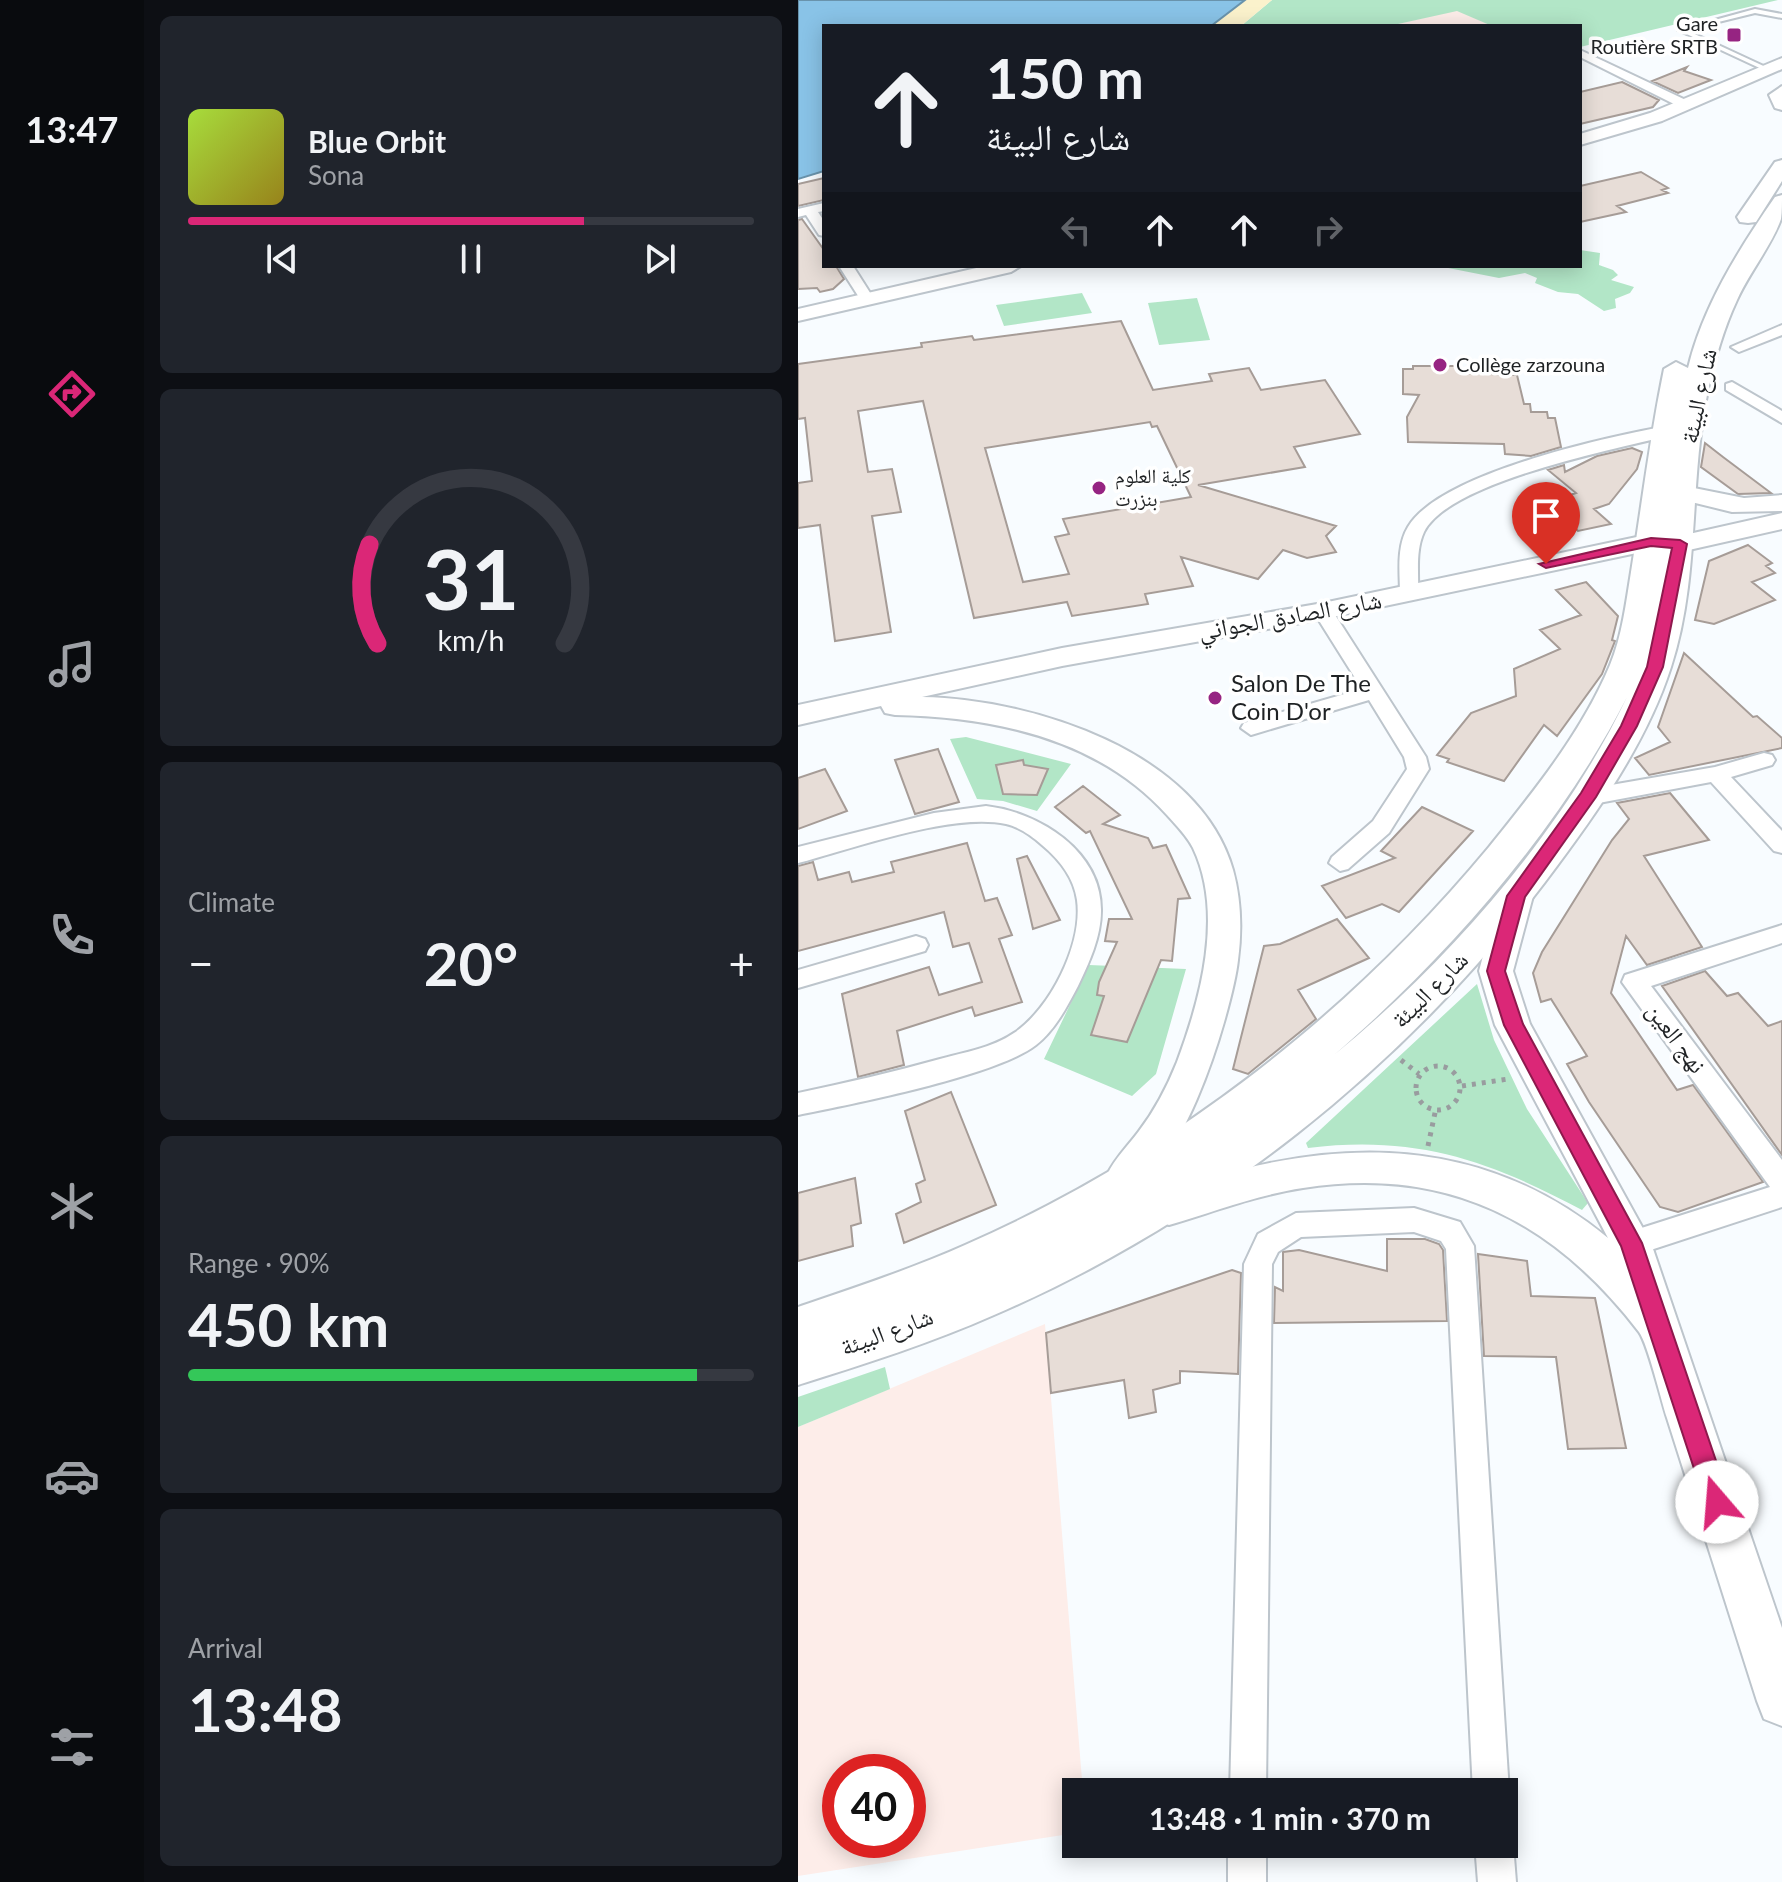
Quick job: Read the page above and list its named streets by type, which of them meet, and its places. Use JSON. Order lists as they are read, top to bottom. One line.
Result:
{"streets":{"main road":["شارع البيئة"],"street":["شارع الصادق الجواني","نهج العين"]},"crossings":[["شارع البيئة","شارع الصادق الجواني"]],"places":{"transit":["Gare Routière SRTB"],"other":["Collège zarzouna","كلية العلوم بنزرت","Salon De The Coin D'or"]},"page":{"tabs":"13:47","turn":["150 m","شارع البيئة"],"song":["Blue Orbit","Sona"],"tile":["Climate",["Range · 90%","450 km"],["Arrival","13:48"]],"heat":["−","20°","+"],"limit":"40","trip":"13:48 · 1 min · 370 m","gauge":["31","km/h"]}}
